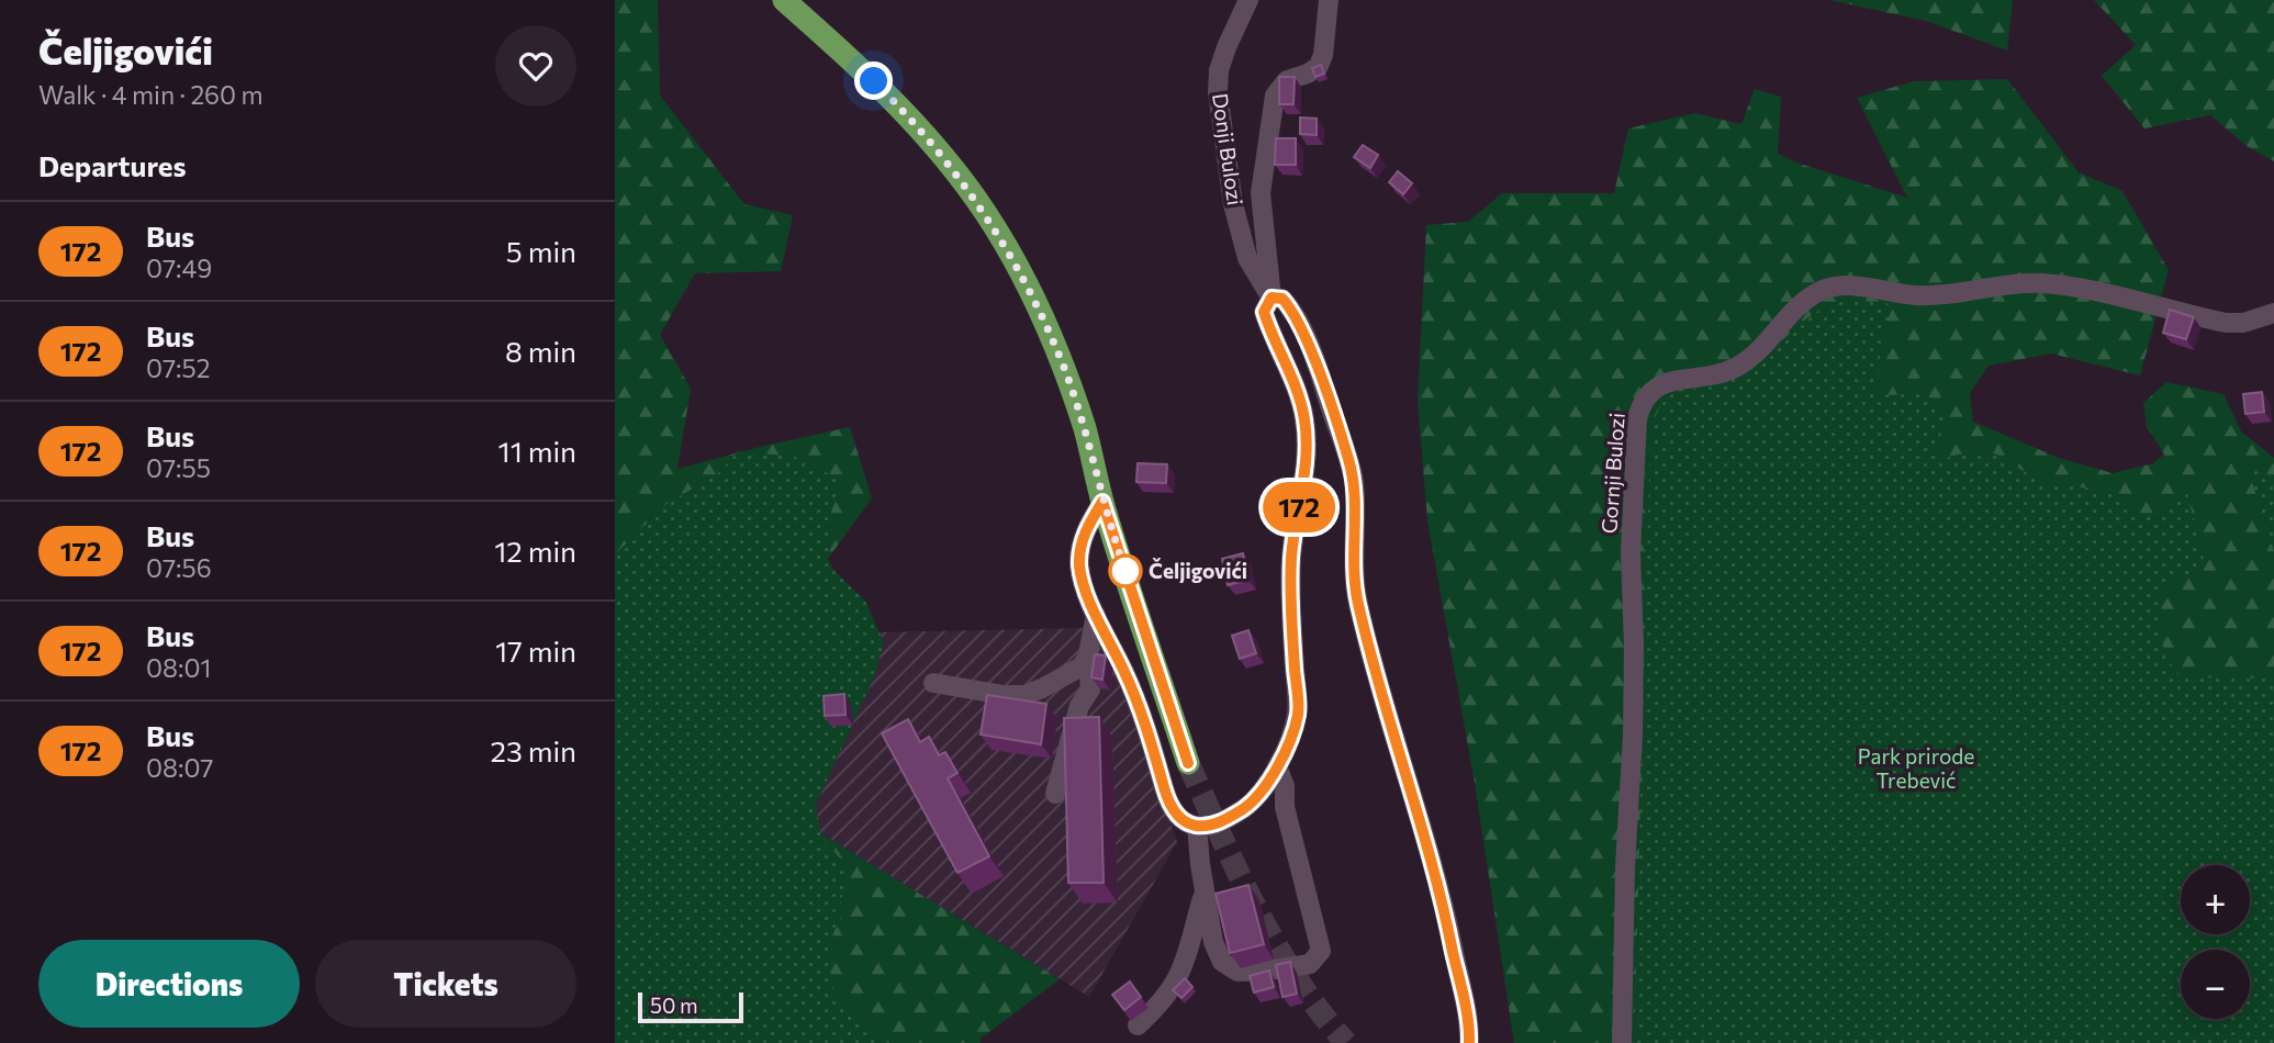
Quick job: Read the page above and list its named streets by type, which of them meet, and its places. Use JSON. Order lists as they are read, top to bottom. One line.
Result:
{"streets":{"street":["Donji Bulozi","Gornji Bulozi"]},"parks":["Park prirode Trebević"],"places":["Čeljigovići"],"lines":["bus line 172"],"scale_bar":"50 m","page":{"heading":[["Čeljigovići","Walk · 4 min · 260 m"],"Departures"],"on_map":"172","list":[{"mark":"172","name":"Bus","note":"07:49","value":"5 min"},{"mark":"172","name":"Bus","note":"07:52","value":"8 min"},{"mark":"172","name":"Bus","note":"07:55","value":"11 min"},{"mark":"172","name":"Bus","note":"07:56","value":"12 min"},{"mark":"172","name":"Bus","note":"08:01","value":"17 min"},{"mark":"172","name":"Bus","note":"08:07","value":"23 min"}],"map_buttons":["+","−"],"buttons":["Directions","Tickets"],"scale":"50 m"}}
